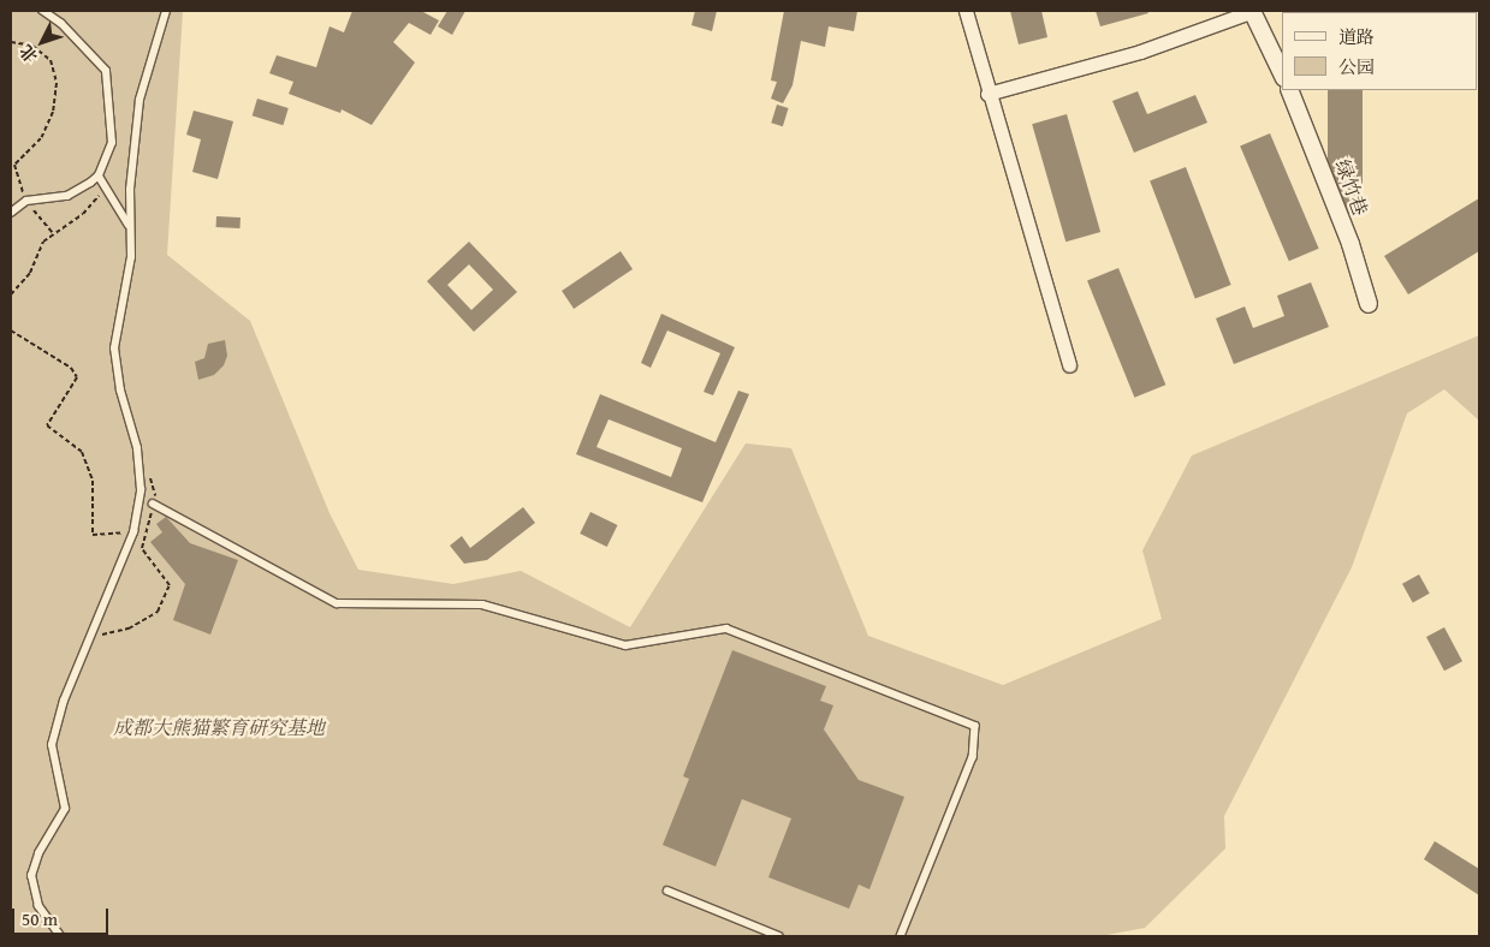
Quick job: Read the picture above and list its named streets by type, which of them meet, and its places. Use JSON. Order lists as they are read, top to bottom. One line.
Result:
{"streets":{"street":["绿竹巷"]},"parks":["成都大熊猫繁育研究基地"],"legend":["道路","公园"],"scale_bar":"50 m","north":"bottom left"}
